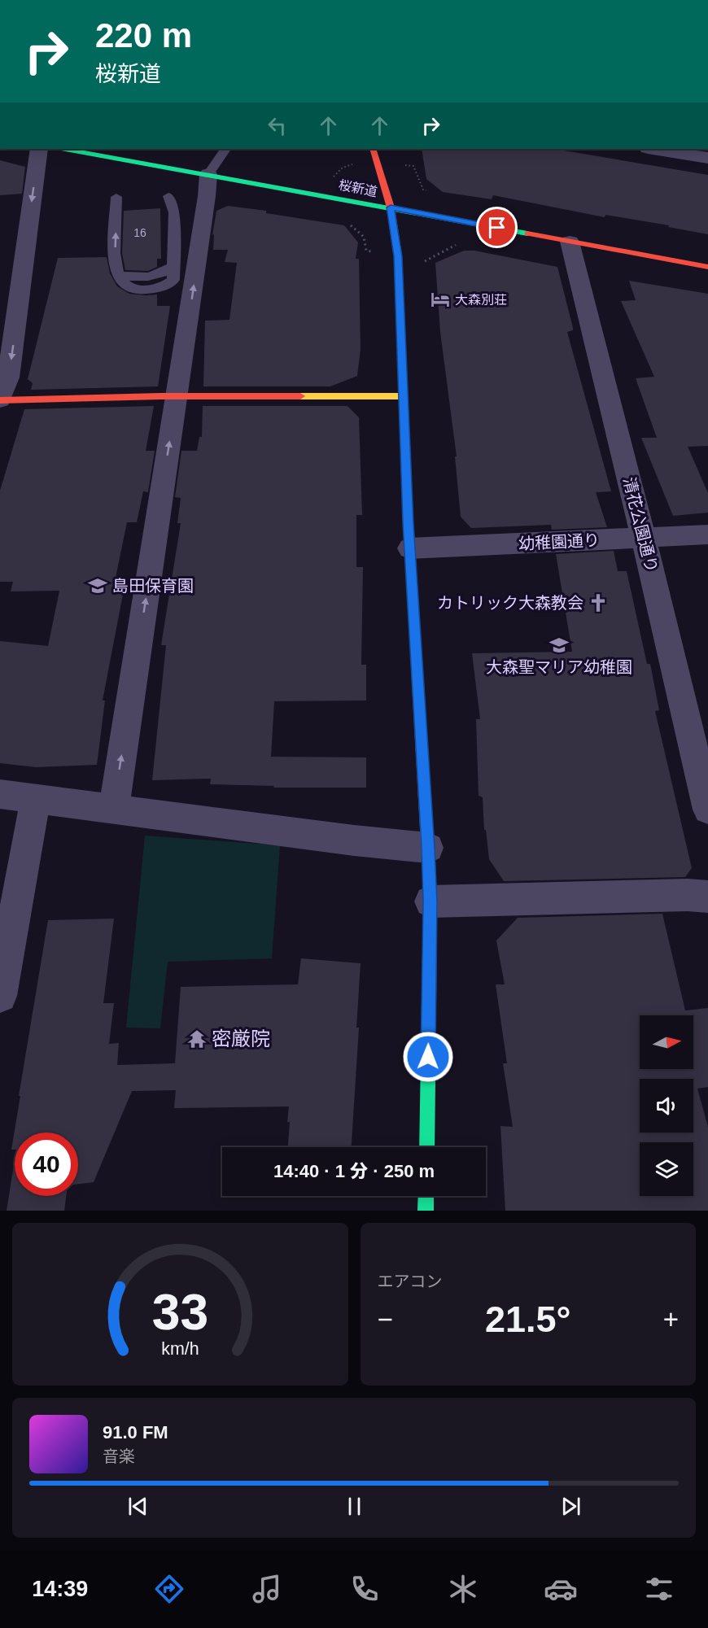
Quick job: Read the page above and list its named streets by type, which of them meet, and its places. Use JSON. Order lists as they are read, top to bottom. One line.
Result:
{"streets":{"street":["桜新道","清花公園通り","幼稚園通り"]},"crossings":[["桜新道","清花公園通り"],["清花公園通り","幼稚園通り"]],"places":{"hotel":["大森別荘"],"school or university":["島田保育園","大森聖マリア幼稚園"],"church":["カトリック大森教会"],"temple":["密厳院"]},"house_numbers":["16"],"north":"right","page":{"turn":["220 m","桜新道"],"limit":"40","trip":"14:40 · 1 分 · 250 m","tile":"エアコン","heat":["−","21.5°","+"],"song":["91.0 FM","音楽"],"tabs":"14:39","gauge":["33","km/h"]}}
